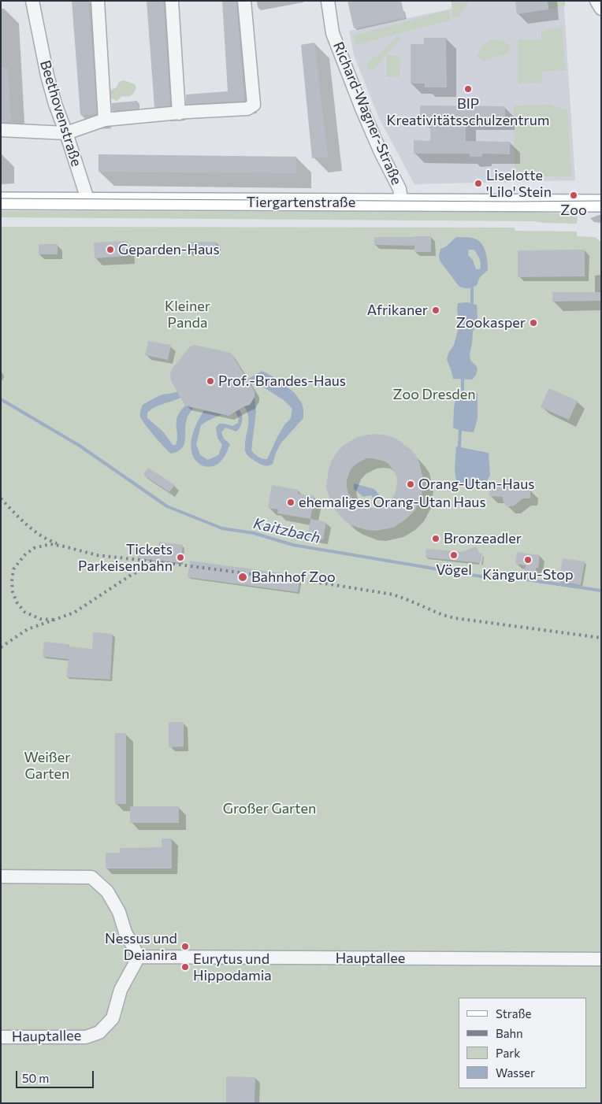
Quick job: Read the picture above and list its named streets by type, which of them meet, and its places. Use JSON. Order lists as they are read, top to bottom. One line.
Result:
{"streets":{"main road":["Tiergartenstraße"],"street":["Beethovenstraße","Richard-Wagner-Straße","Hauptallee"]},"crossings":[["Beethovenstraße","Tiergartenstraße"],["Richard-Wagner-Straße","Tiergartenstraße"]],"water":["Kaitzbach"],"parks":["Kleiner Panda","Zoo Dresden","Weißer Garten","Großer Garten"],"places":["BIP Kreativitätsschulzentrum","Liselotte 'Lilo' Stein","Zoo","Geparden-Haus","Afrikaner","Zookasper","Prof.-Brandes-Haus","Orang-Utan-Haus","ehemaliges Orang-Utan Haus","Bronzeadler","Vögel","Tickets Parkeisenbahn","Känguru-Stop","Bahnhof Zoo","Nessus und Deianira","Eurytus und Hippodamia"],"legend":["Straße","Bahn","Park","Wasser"],"scale_bar":"50 m"}
